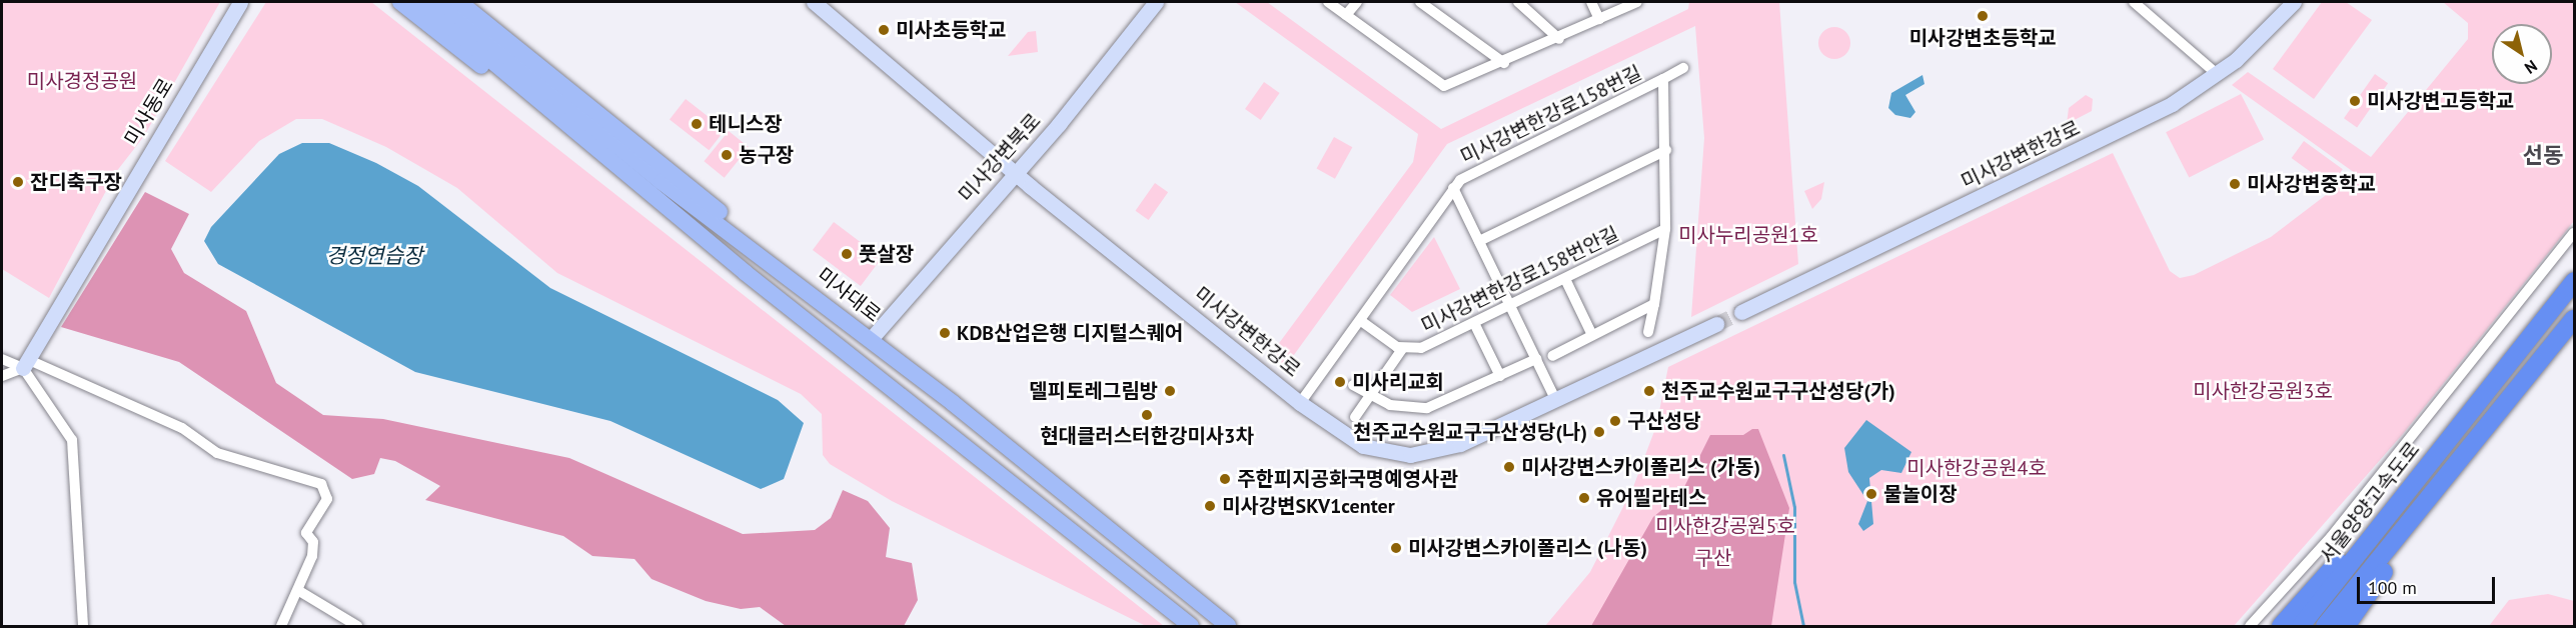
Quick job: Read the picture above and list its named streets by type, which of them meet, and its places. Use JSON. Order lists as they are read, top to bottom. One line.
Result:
{"streets":{"highway":["서울양양고속도로"],"main road":["미사대로"],"street":["미사동로","미사강변한강로158번길","미사강변한강로","미사강변북로","미사강변한강로158번안길"]},"crossings":[["미사강변한강로158번길","미사강변한강로"],["미사강변한강로158번길","미사강변한강로158번안길"],["미사강변한강로","미사강변북로"],["미사강변북로","미사대로"]],"districts":["선동"],"water":["경정연습장"],"parks":["미사경정공원","미사누리공원1호","미사한강공원3호","미사한강공원4호","미사한강공원5호","구산"],"places":["미사강변초등학교","미사초등학교","미사강변고등학교","테니스장","농구장","잔디축구장","미사강변중학교","풋살장","KDB산업은행 디지털스퀘어","미사리교회","델피토레그림방","천주교수원교구구산성당(가)","현대클러스터한강미사3차","구산성당","천주교수원교구구산성당(나)","미사강변스카이폴리스 (가동)","주한피지공화국명예영사관","물놀이장","유어필라테스","미사강변SKV1center","미사강변스카이폴리스 (나동)"],"scale_bar":"100 m","north":"bottom right"}
